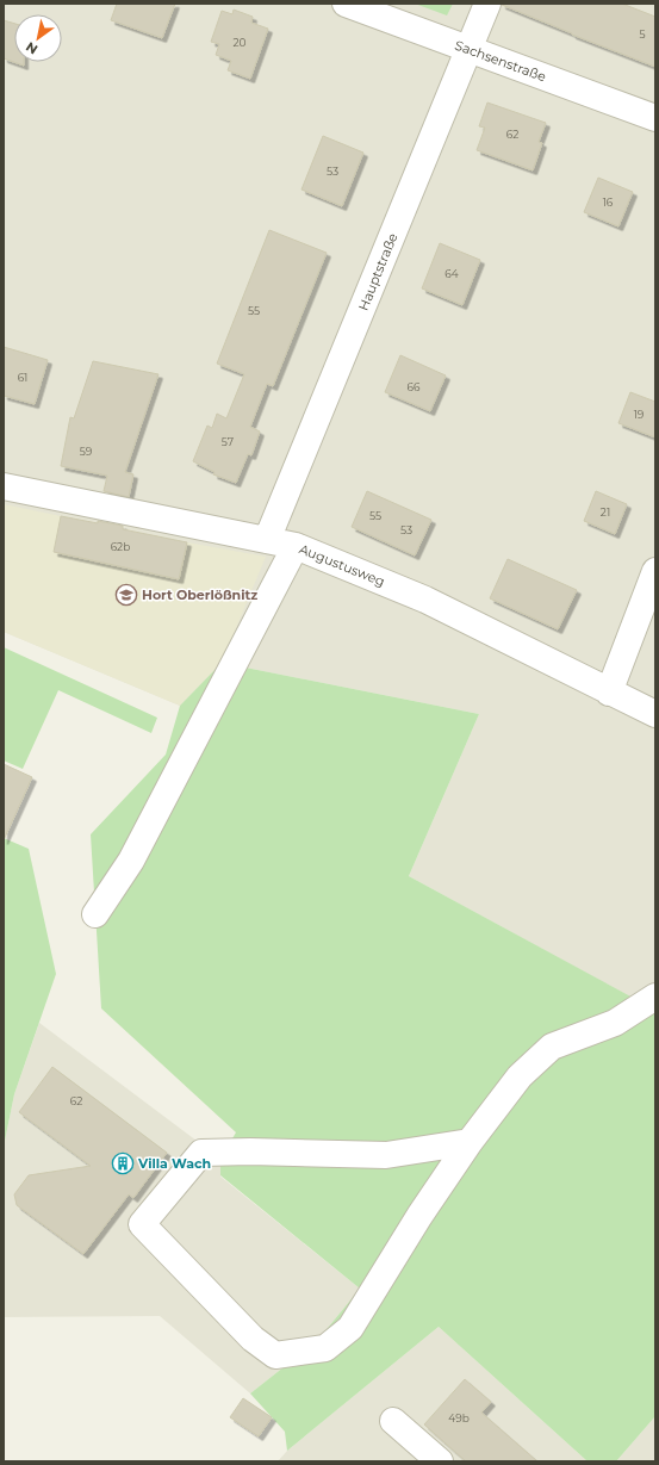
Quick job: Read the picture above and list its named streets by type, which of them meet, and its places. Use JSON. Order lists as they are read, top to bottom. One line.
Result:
{"streets":{"street":["Sachsenstraße","Hauptstraße","Augustusweg"]},"crossings":[["Sachsenstraße","Hauptstraße"],["Hauptstraße","Augustusweg"]],"places":{"school or university":["Hort Oberlößnitz"],"building":["Villa Wach"]},"house_numbers":["5","20","62","53","16","64","55","61","66","19","57","59","21","55","53","62b","62","49b"],"north":"bottom left"}
